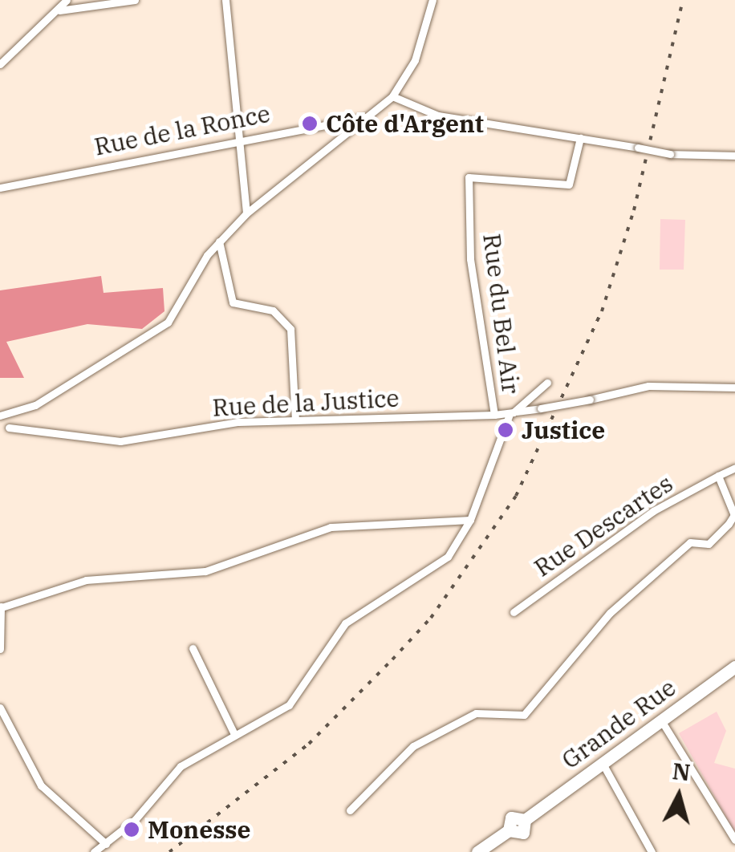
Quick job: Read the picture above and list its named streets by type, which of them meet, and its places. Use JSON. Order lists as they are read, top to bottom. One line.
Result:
{"streets":{"main road":["Grande Rue"],"street":["Rue de la Ronce","Rue du Bel Air","Rue de la Justice","Rue Descartes"]},"crossings":[["Rue du Bel Air","Rue de la Justice"]],"places":["Côte d'Argent","Justice","Monesse"],"north":"top"}
